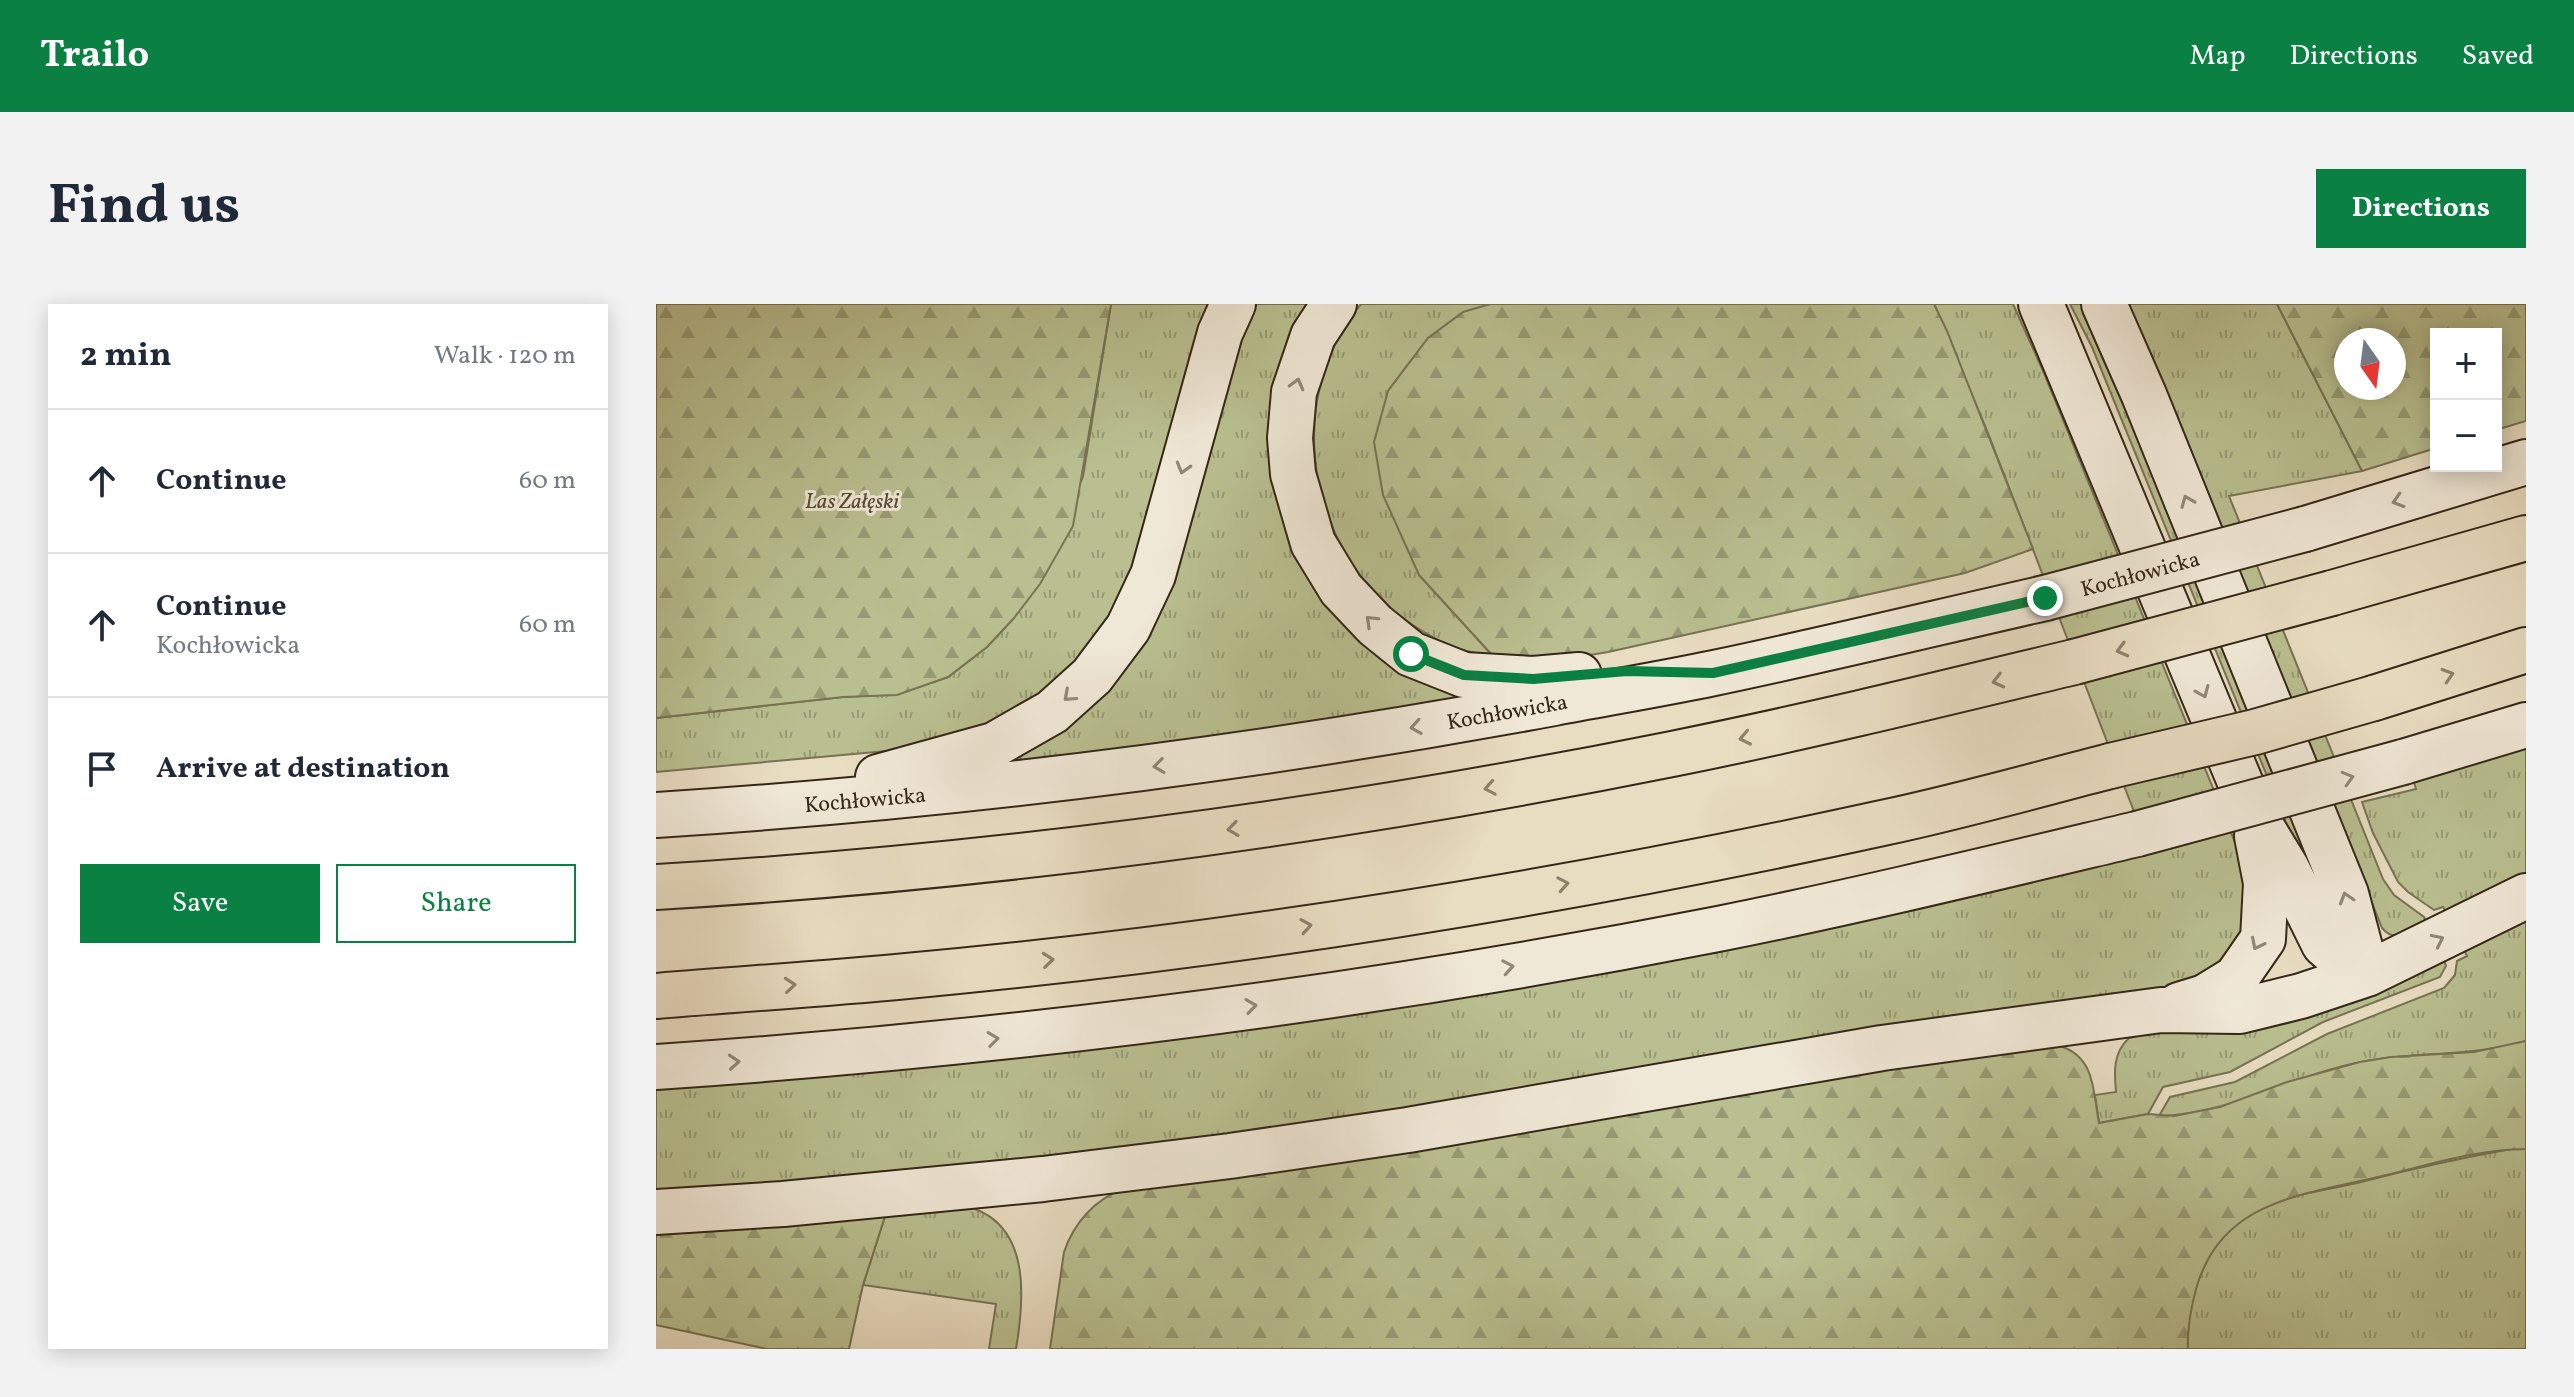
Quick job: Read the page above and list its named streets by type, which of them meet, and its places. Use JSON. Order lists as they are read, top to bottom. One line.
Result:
{"streets":{"main road":["Kochłowicka"]},"parks":["Las Załęski"],"north":"bottom","page":{"header":"Trailo","nav":["Map","Directions","Saved"],"title":"Find us","buttons":["Directions",["Save","Share"]],"heading":["2 min","Walk · 120 m"],"map_buttons":["+","−"],"list":[["Continue","60 m"],["Continue","Kochłowicka","60 m"],"Arrive at destination"]}}
